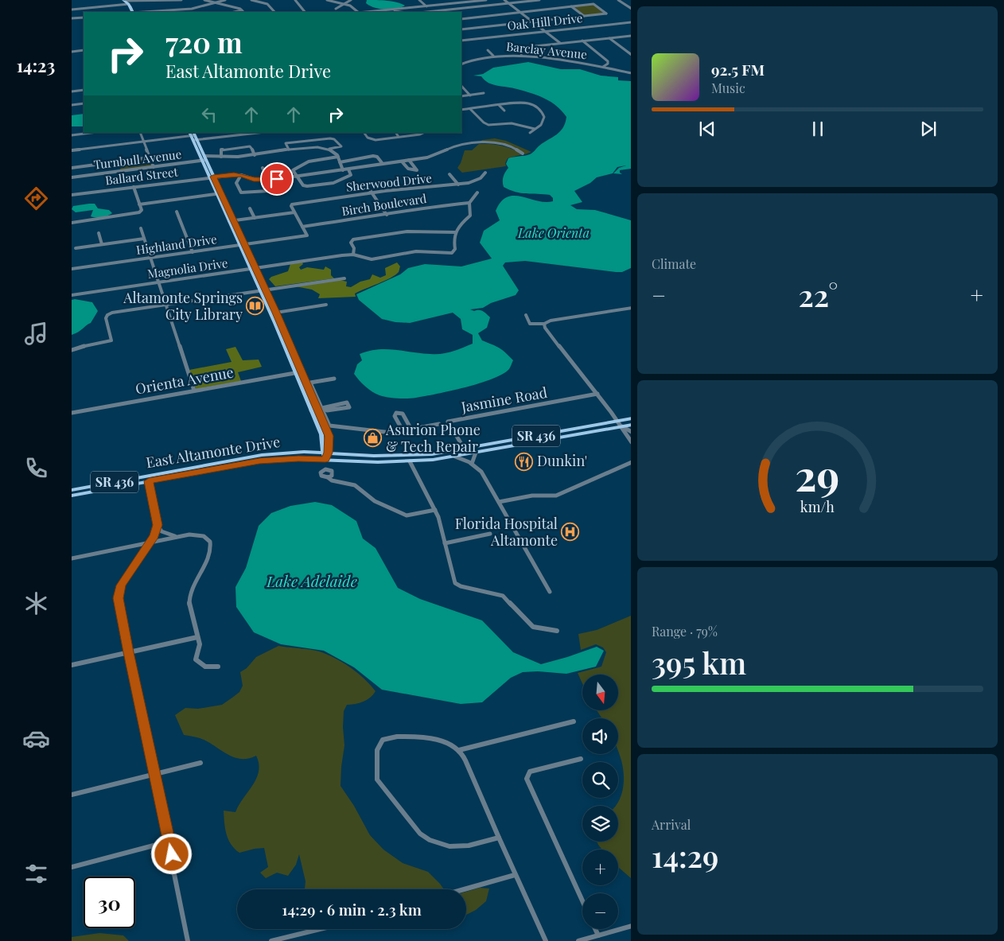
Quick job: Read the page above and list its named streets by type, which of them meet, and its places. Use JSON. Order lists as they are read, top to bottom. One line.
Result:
{"streets":{"main road":["SR 436","East Altamonte Drive"],"street":["Oak Hill Drive","Barclay Avenue","Turnbull Avenue","Ballard Street","Sherwood Drive","Birch Boulevard","Highland Drive","Magnolia Drive","Orienta Avenue","Jasmine Road"]},"crossings":[["Birch Boulevard","Highland Drive"],["Jasmine Road","SR 436"],["SR 436","East Altamonte Drive"]],"water":["Lake Orienta","Lake Adelaide"],"places":{"library":["Altamonte Springs City Library"],"shop":["Asurion Phone & Tech Repair"],"restaurant":["Dunkin'"],"hospital":["Florida Hospital Altamonte"]},"north":"bottom","page":{"tabs":"14:23","turn":["720 m","East Altamonte Drive"],"song":["92.5 FM","Music"],"tile":["Climate",["Range · 79%","395 km"],["Arrival","14:29"]],"heat":["−","22°","+"],"map_buttons":["+","−"],"limit":"30","trip":"14:29 · 6 min · 2.3 km","gauge":["29","km/h"]}}
